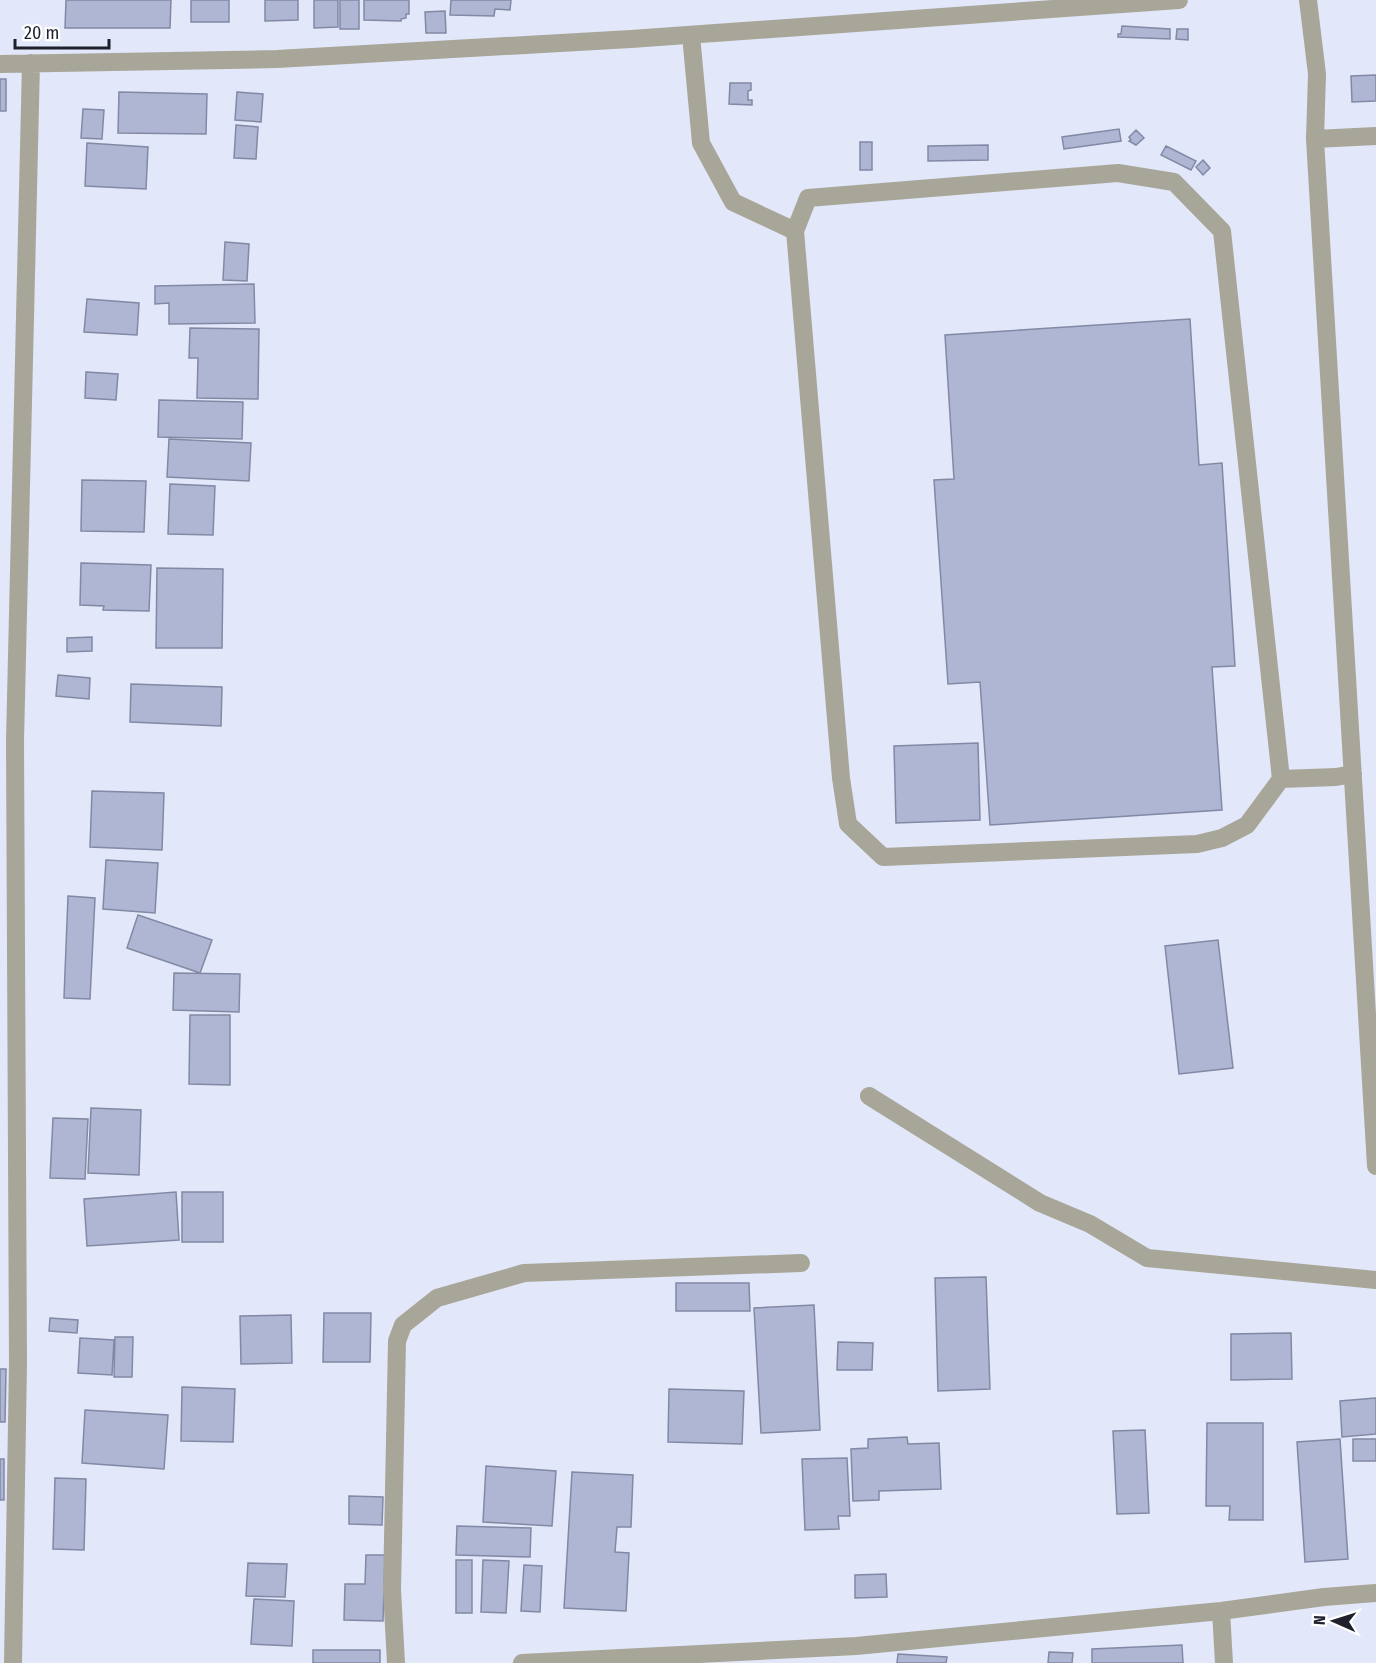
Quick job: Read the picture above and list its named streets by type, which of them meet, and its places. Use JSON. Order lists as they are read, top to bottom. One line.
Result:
{"scale_bar":"20 m","north":"left"}
